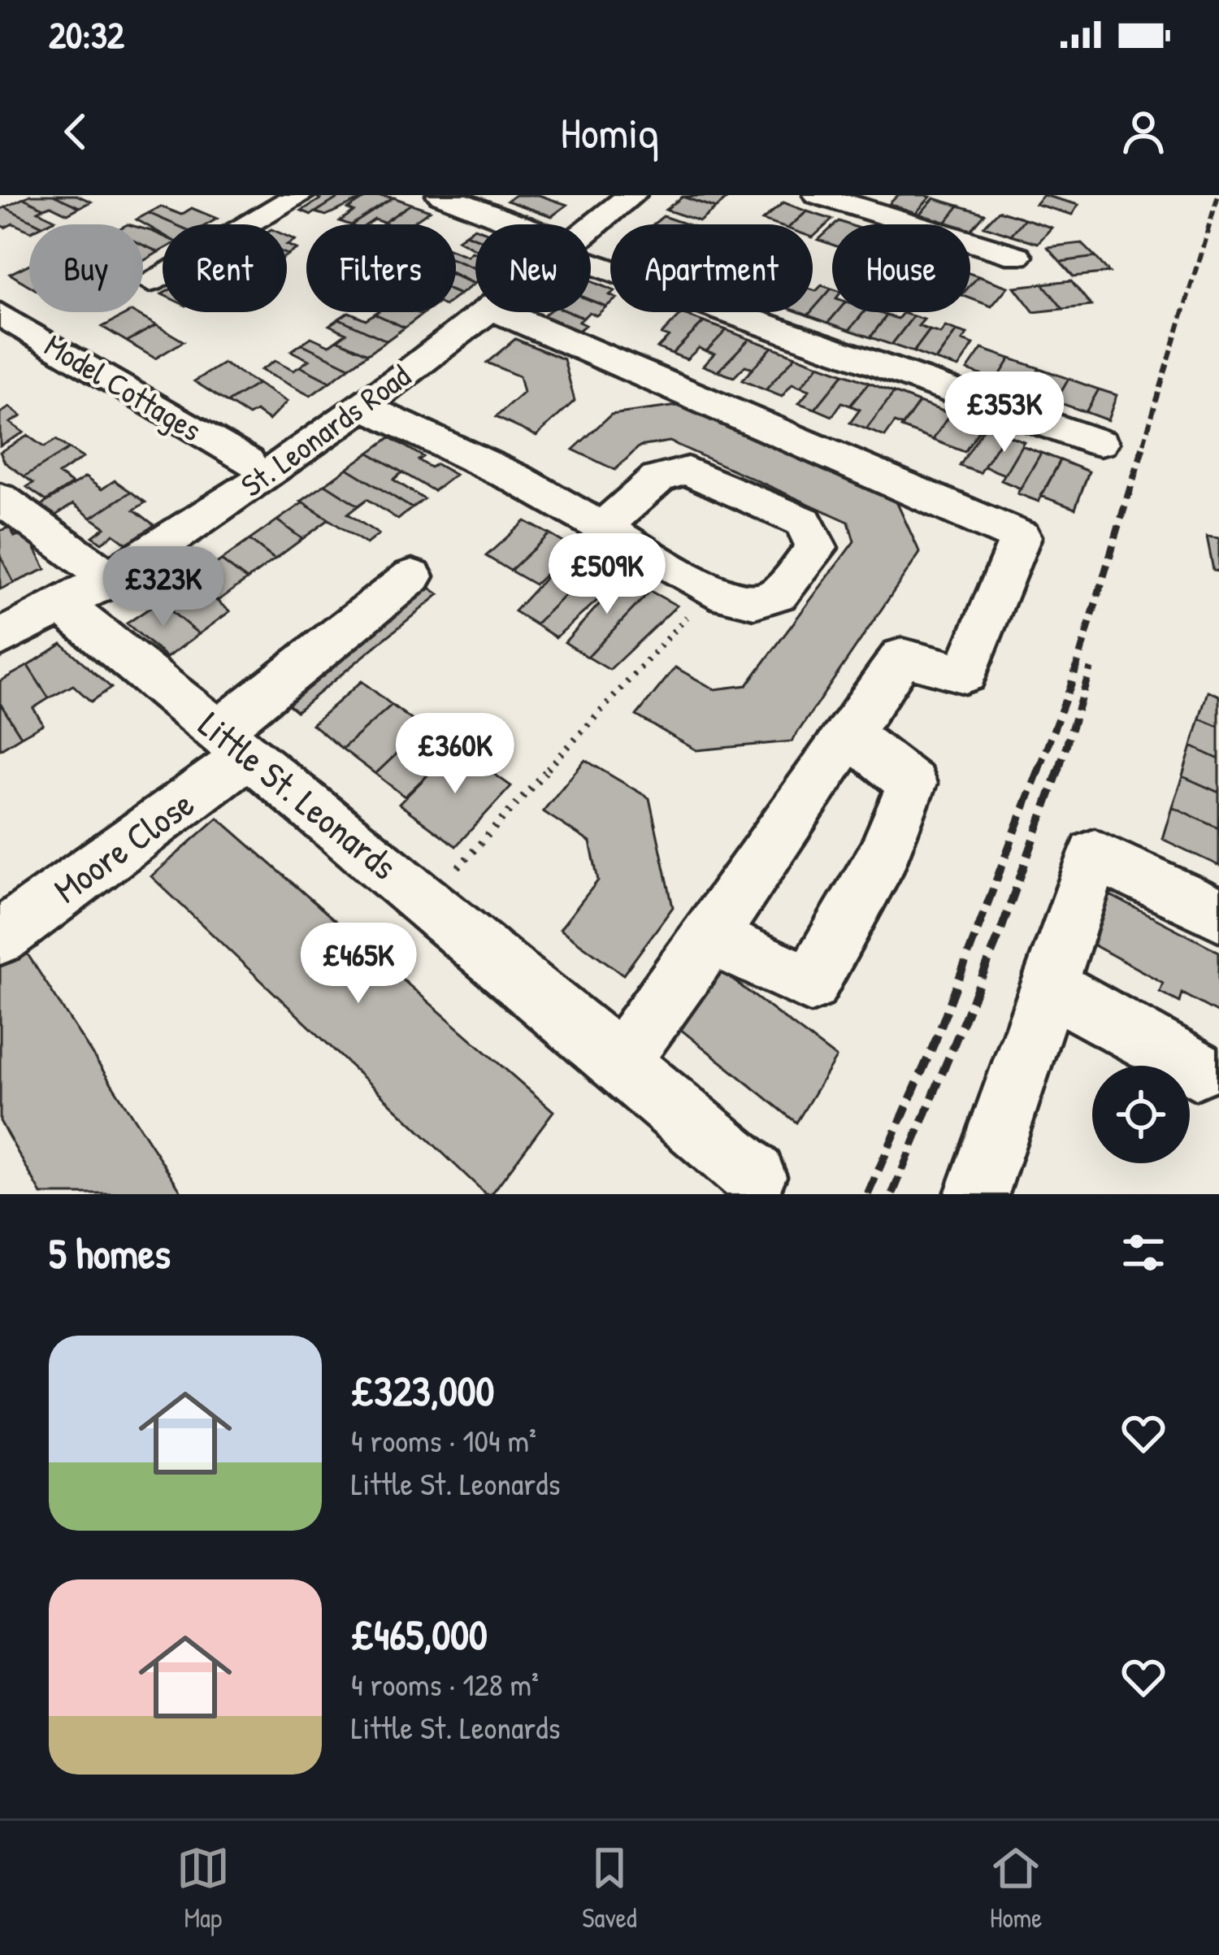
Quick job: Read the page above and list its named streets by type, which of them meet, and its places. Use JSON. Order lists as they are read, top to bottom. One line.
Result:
{"streets":{"street":["Model Cottages","St. Leonards Road","Little St. Leonards","Moore Close"]},"crossings":[["St. Leonards Road","Little St. Leonards"],["Little St. Leonards","Moore Close"]],"page":{"status":"20:32","header":"Homiq","chip":["Buy","Rent","Filters","New","Apartment","House"],"price":["£353K","£509K","£323K","£360K","£465K"],"heading":"5 homes","list":[{"name":"£323,000","note":"4 rooms · 104 m² · Little St. Leonards"},{"name":"£465,000","note":"4 rooms · 128 m² · Little St. Leonards"}],"tabs":["Map","Saved","Home"]}}
